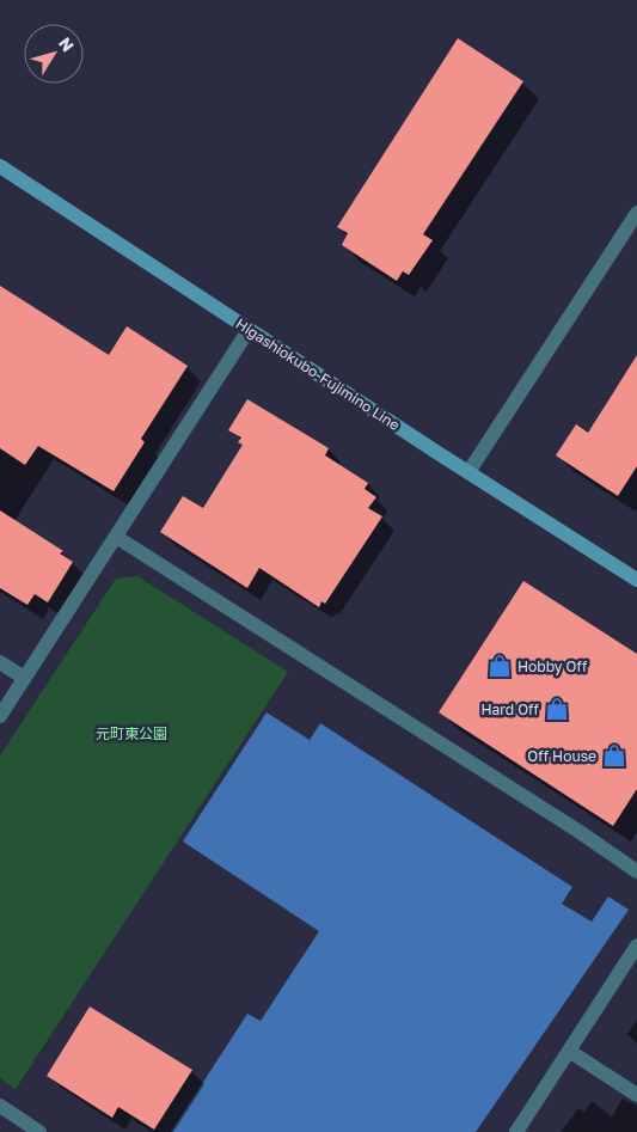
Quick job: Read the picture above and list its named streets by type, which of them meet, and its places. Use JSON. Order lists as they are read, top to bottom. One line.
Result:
{"streets":{"main road":["Higashiokubo-Fujimino Line"]},"parks":["元町東公園"],"places":{"shop":["Hobby Off","Hard Off","Off House"]},"north":"top right"}
